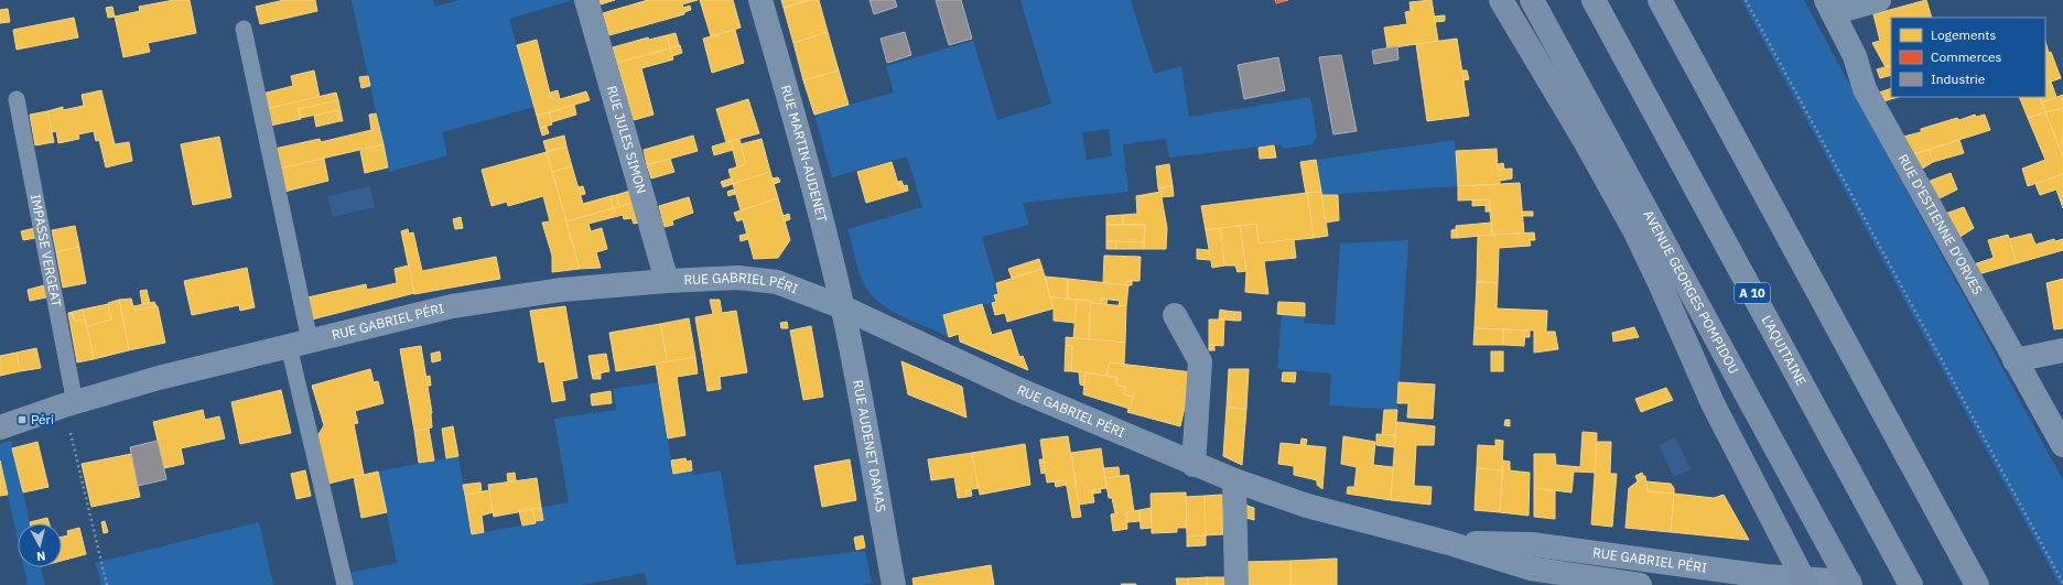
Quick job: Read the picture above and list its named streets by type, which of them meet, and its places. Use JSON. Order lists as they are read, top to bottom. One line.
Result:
{"streets":{"highway":["A 10","L'AQUITAINE"],"main road":["AVENUE GEORGES POMPIDOU"],"street":["RUE JULES SIMON","RUE MARTIN-AUDENET","RUE D'ESTIENNE D'ORVES","RUE GABRIEL PÉRI","RUE AUDENET DAMAS"],"lane":["IMPASSE VERGEAT"]},"crossings":[["RUE JULES SIMON","RUE GABRIEL PÉRI"],["RUE MARTIN-AUDENET","RUE GABRIEL PÉRI"],["RUE MARTIN-AUDENET","RUE AUDENET DAMAS"],["IMPASSE VERGEAT","RUE GABRIEL PÉRI"],["RUE GABRIEL PÉRI","AVENUE GEORGES POMPIDOU"],["RUE GABRIEL PÉRI","RUE AUDENET DAMAS"]],"places":{"transit":["Péri"]},"legend":["Logements","Commerces","Industrie"],"north":"bottom"}
